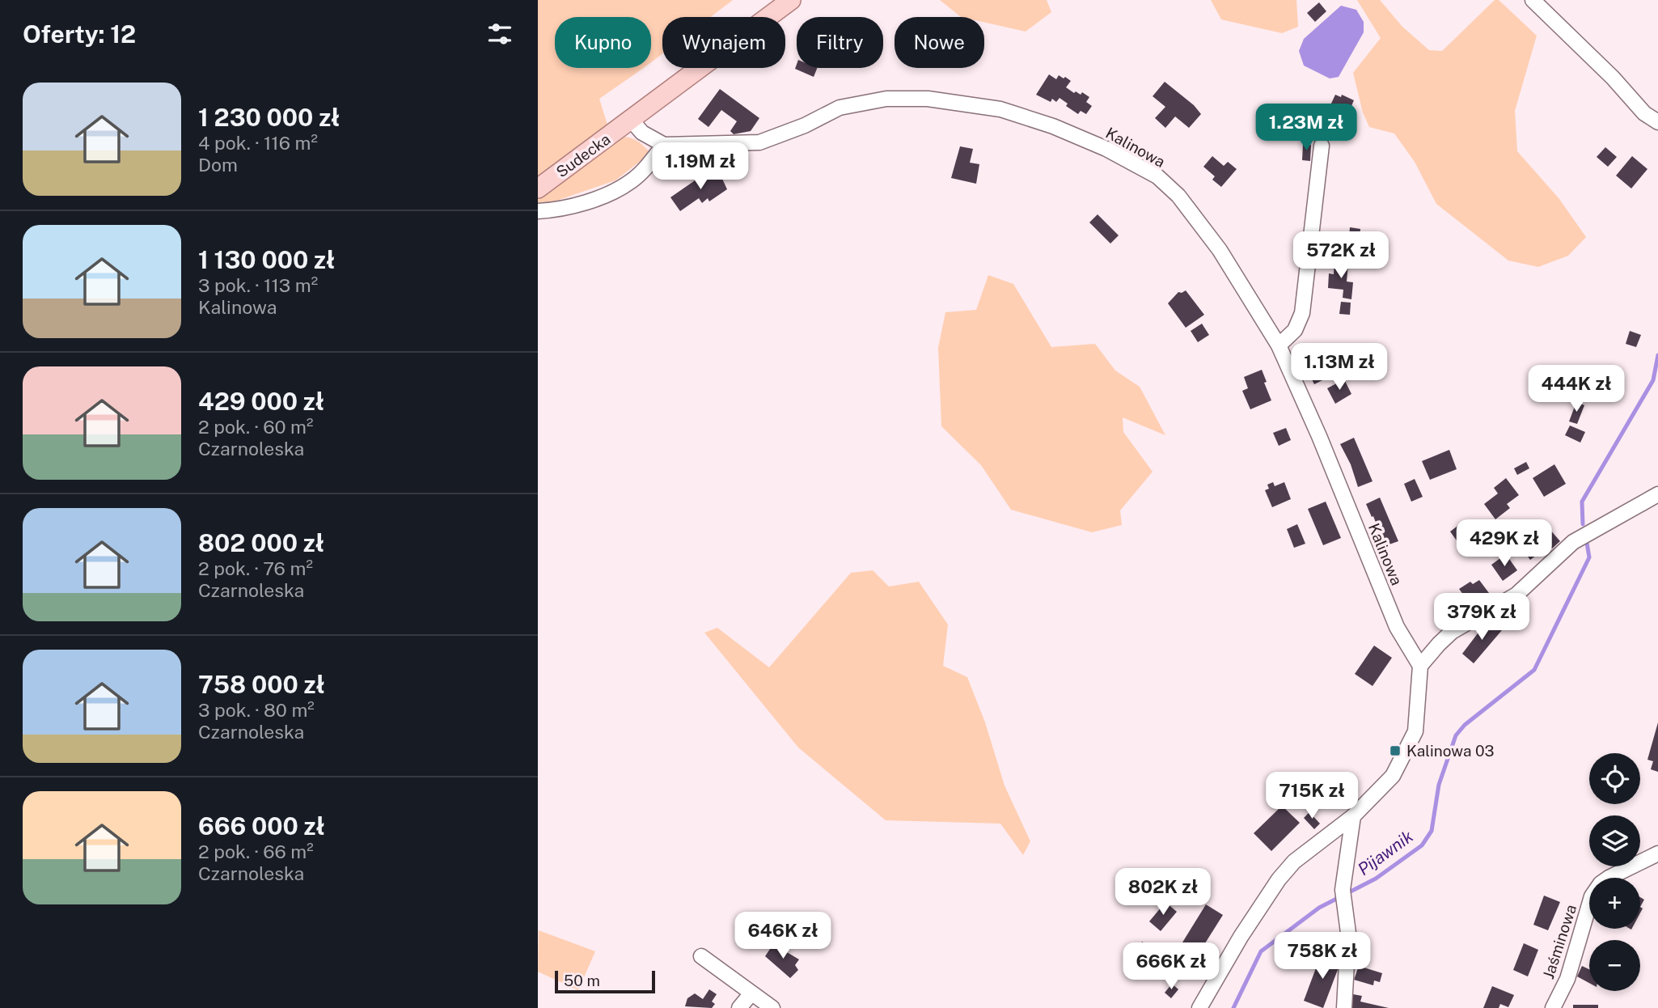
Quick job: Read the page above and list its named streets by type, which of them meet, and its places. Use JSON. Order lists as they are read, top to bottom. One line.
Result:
{"streets":{"main road":["Sudecka"],"street":["Kalinowa","Jaśminowa"]},"water":["Pijawnik"],"places":{"transit":["Kalinowa 03"]},"scale_bar":"50 m","page":{"heading":"Oferty: 12","chip":["Kupno","Wynajem","Filtry","Nowe"],"list":[{"name":"1 230 000 zł","note":"4 pok. · 116 m² · Dom"},{"name":"1 130 000 zł","note":"3 pok. · 113 m² · Kalinowa"},{"name":"429 000 zł","note":"2 pok. · 60 m² · Czarnoleska"},{"name":"802 000 zł","note":"2 pok. · 76 m² · Czarnoleska"},{"name":"758 000 zł","note":"3 pok. · 80 m² · Czarnoleska"},{"name":"666 000 zł","note":"2 pok. · 66 m² · Czarnoleska"}],"price":["1.23M zł","1.19M zł","572K zł","1.13M zł","444K zł","429K zł","379K zł","715K zł","802K zł","646K zł","758K zł","666K zł"],"map_buttons":["+","−"],"scale":"50 m"}}
